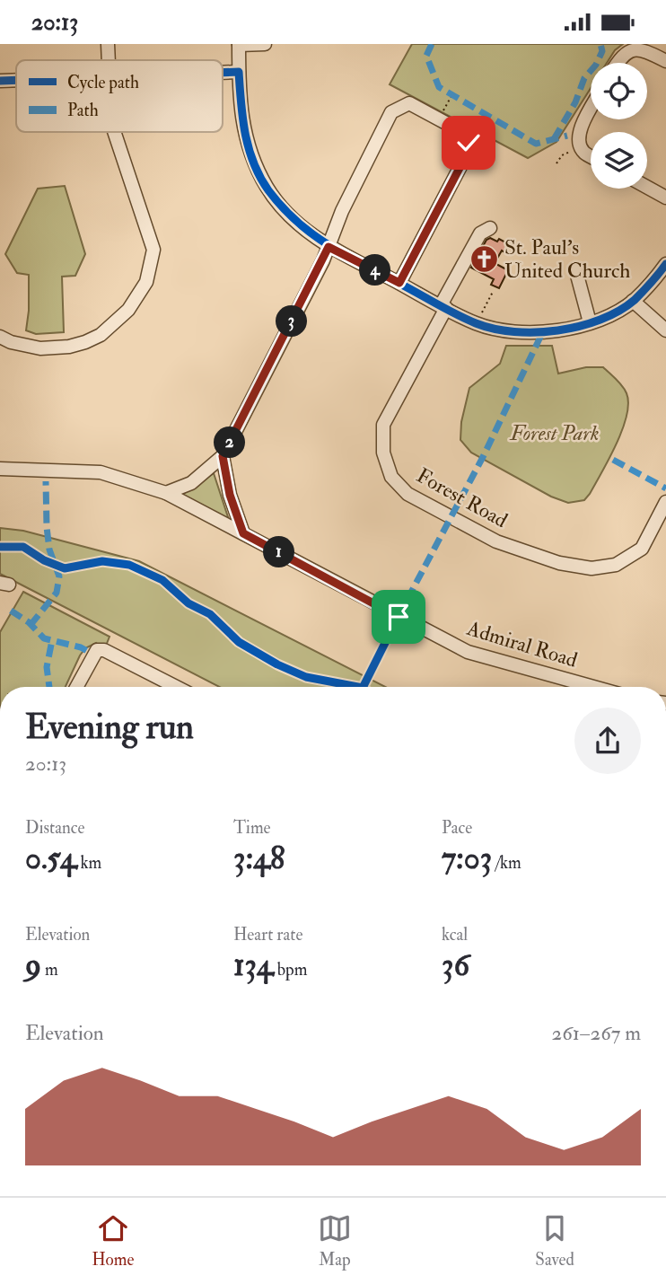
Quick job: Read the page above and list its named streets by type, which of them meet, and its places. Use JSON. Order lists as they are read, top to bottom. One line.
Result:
{"streets":{"street":["Forest Road","Admiral Road"]},"parks":["Forest Park"],"places":{"church":["St. Paul's United Church"]},"legend":["Cycle path","Path"],"page":{"status":"20:13","pins":["4","3","2","1"],"heading":["Evening run","20:13"],"stats":[["Distance","0.54 km"],["Time","3:48"],["Pace","7:03 /km"],["Elevation","9 m"],["Heart rate","134 bpm"],["kcal","36"]],"chart":["Elevation","261–267 m"],"tabs":["Home","Map","Saved"]}}
